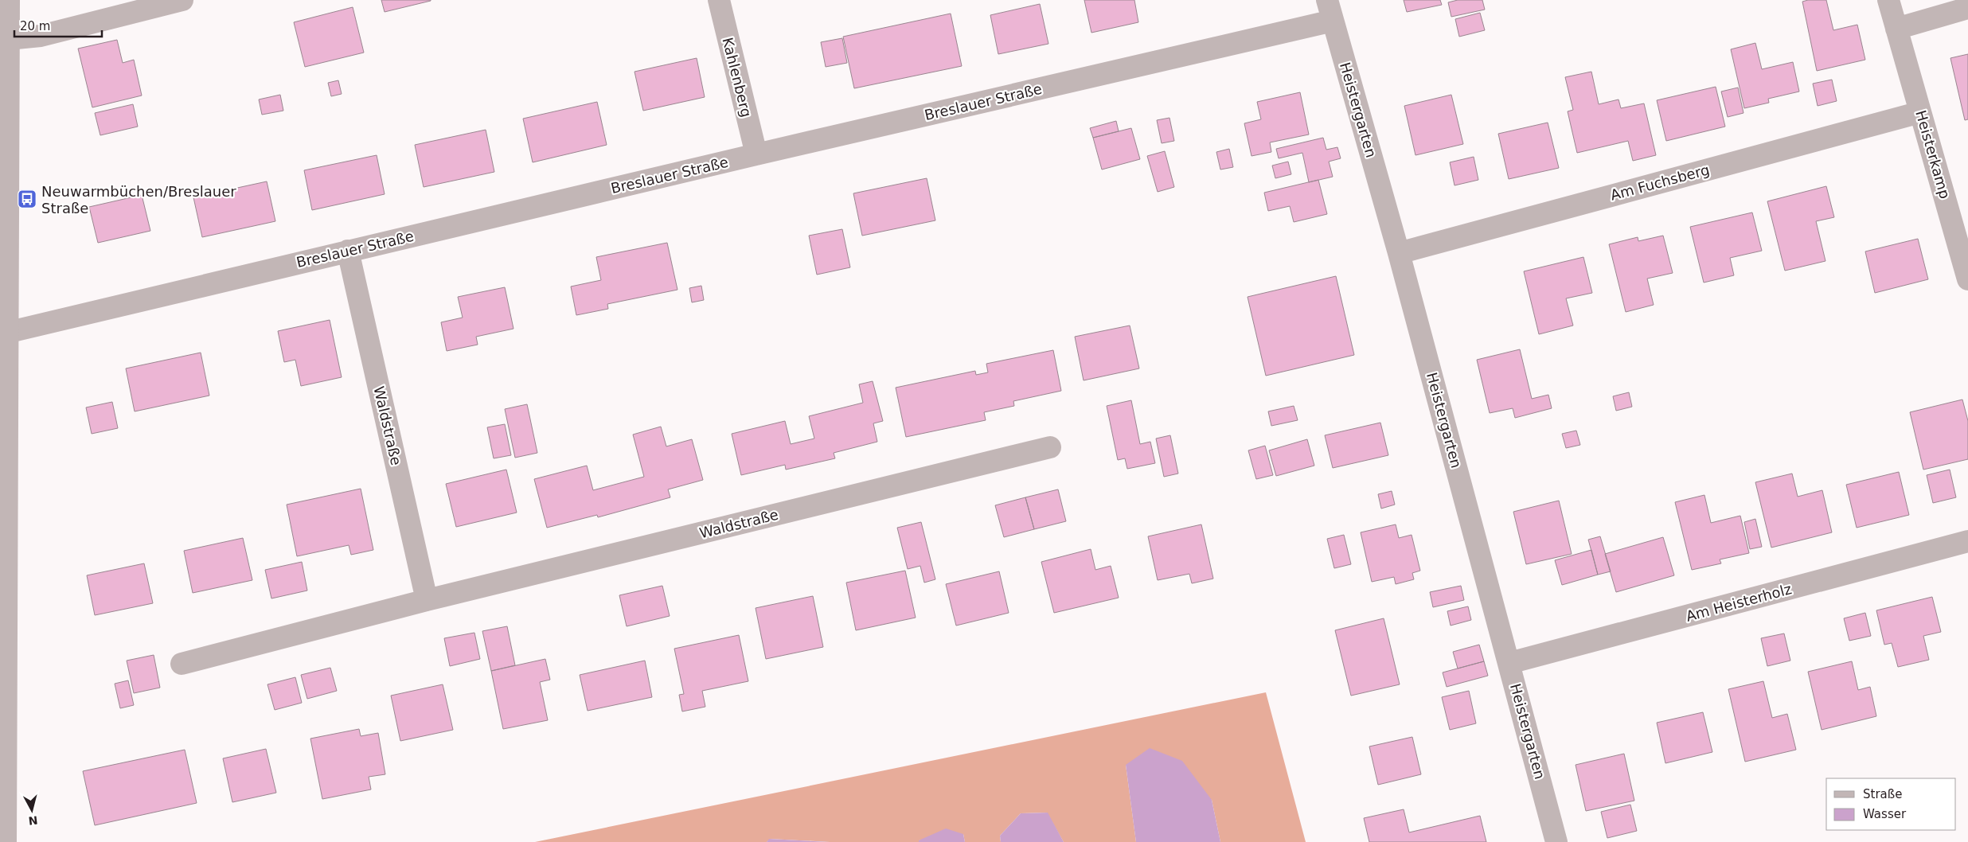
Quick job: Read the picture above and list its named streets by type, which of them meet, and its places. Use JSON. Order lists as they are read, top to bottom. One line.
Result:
{"streets":{"street":["Kahlenberg","Breslauer Straße","Heistergarten","Heisterkamp","Am Fuchsberg","Waldstraße","Am Heisterholz"]},"crossings":[["Kahlenberg","Breslauer Straße"],["Breslauer Straße","Heistergarten"],["Breslauer Straße","Waldstraße"],["Heistergarten","Am Fuchsberg"],["Heistergarten","Am Heisterholz"],["Heisterkamp","Am Fuchsberg"]],"places":{"bus stop":["Neuwarmbüchen/Breslauer Straße"]},"legend":["Straße","Wasser"],"scale_bar":"20 m","north":"bottom"}
